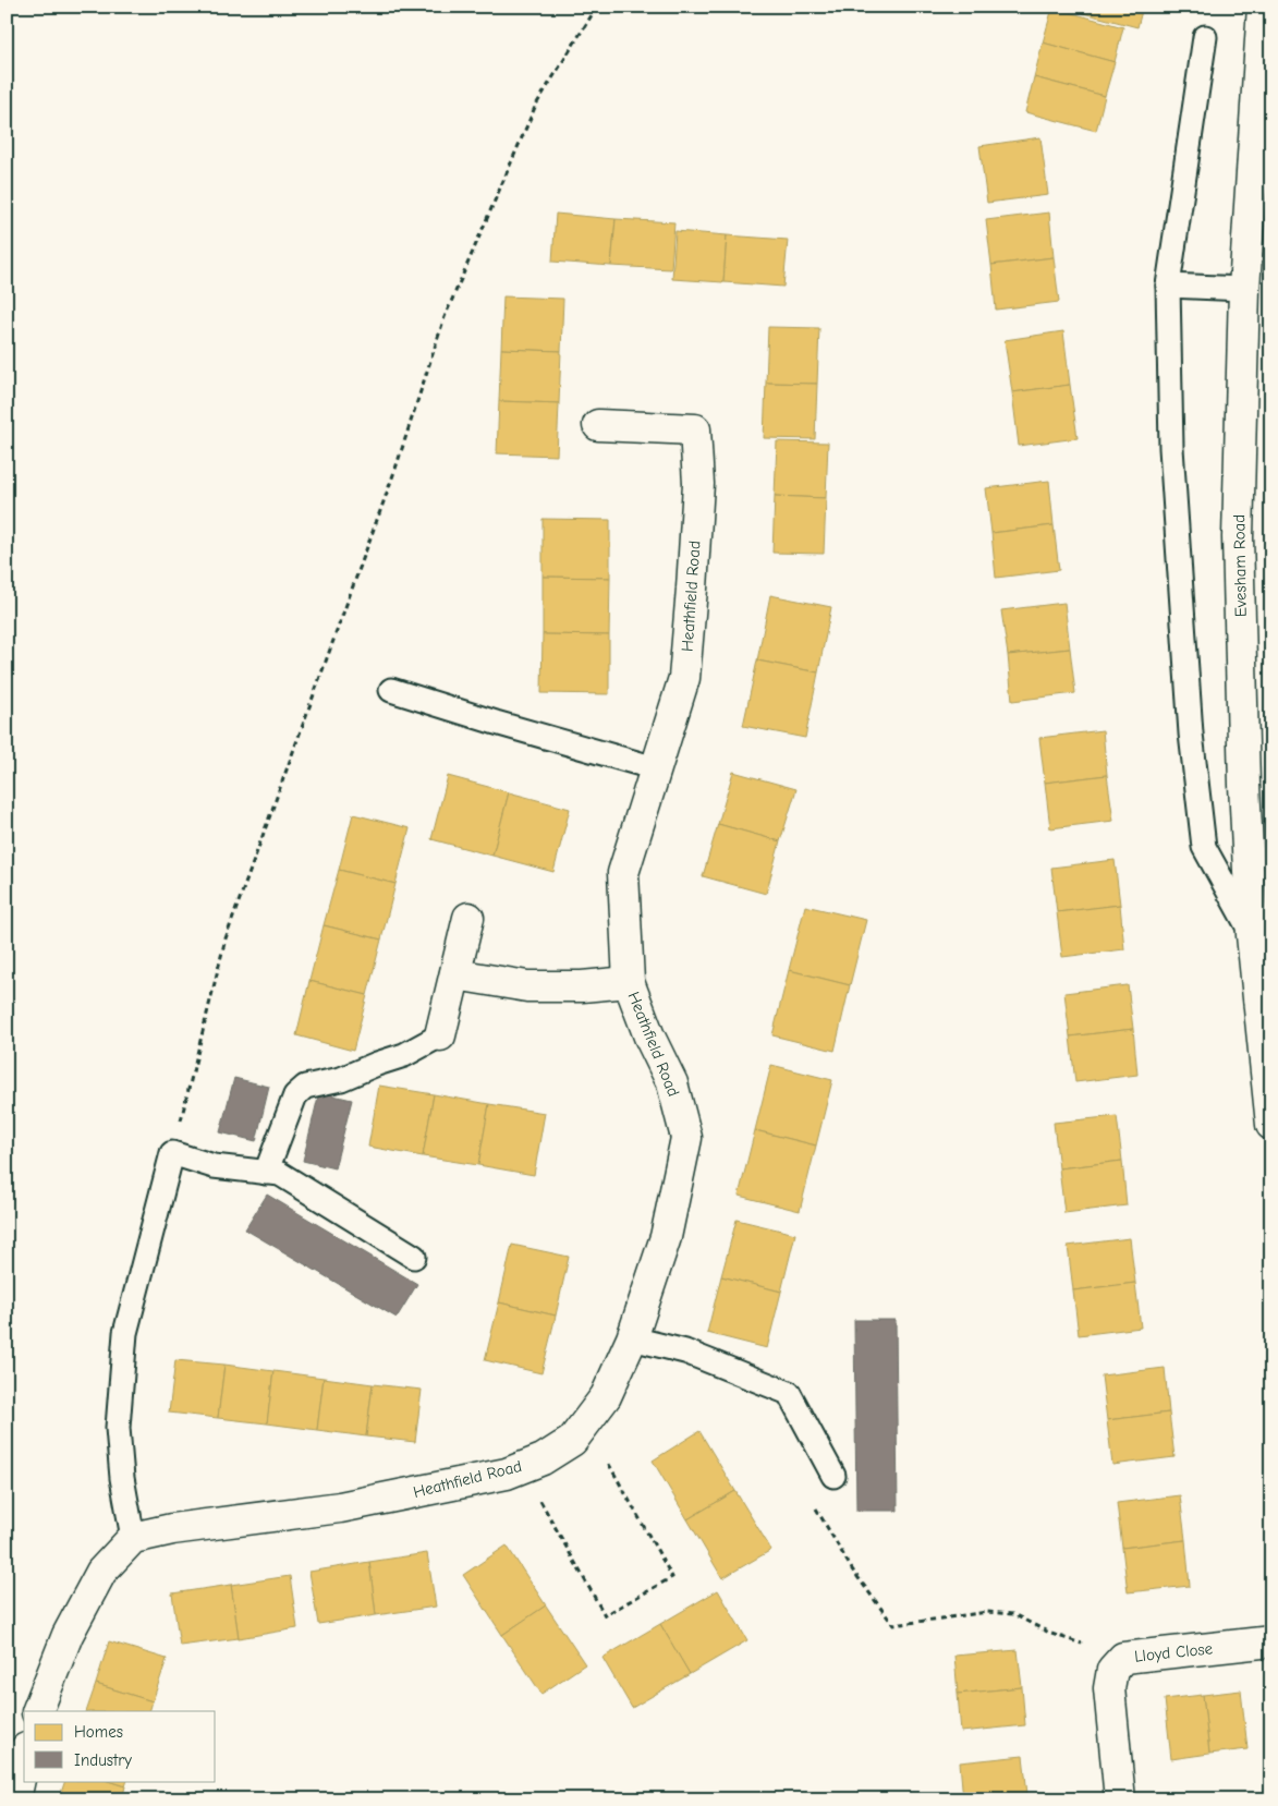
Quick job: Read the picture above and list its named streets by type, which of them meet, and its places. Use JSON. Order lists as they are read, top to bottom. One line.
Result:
{"streets":{"street":["Evesham Road","Heathfield Road","Lloyd Close"]},"legend":["Homes","Industry"]}
